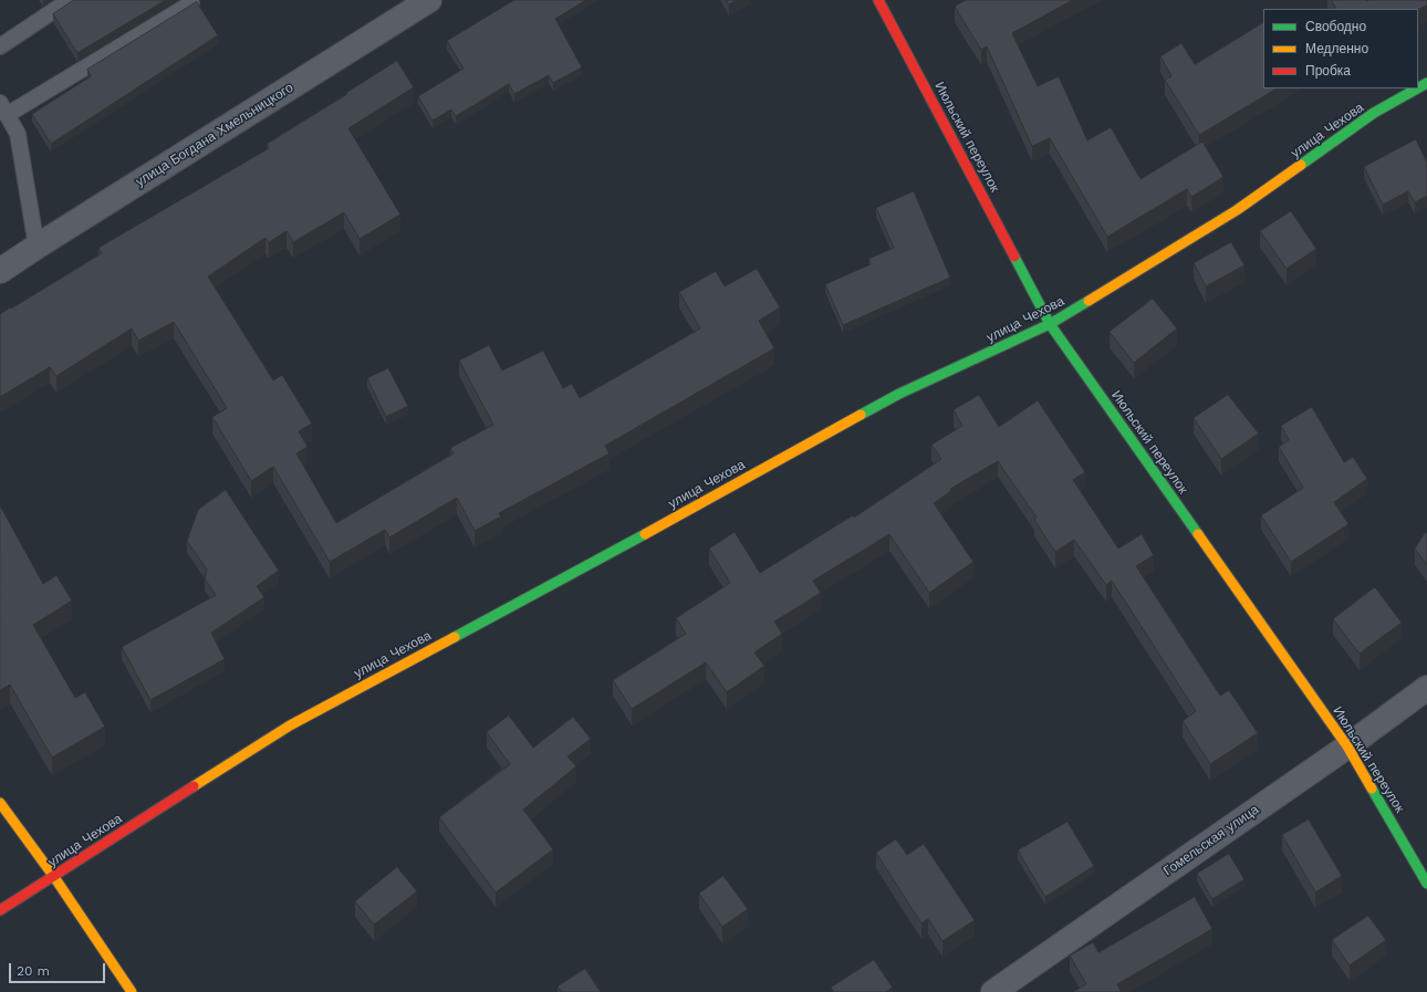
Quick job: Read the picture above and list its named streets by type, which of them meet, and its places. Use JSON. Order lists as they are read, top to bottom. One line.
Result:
{"streets":{"street":["улица Чехова","улица Богдана Хмельницкого","Июльский переулок","Гомельская улица"]},"crossings":[["улица Чехова","Июльский переулок"],["Июльский переулок","Гомельская улица"]],"legend":["Свободно","Медленно","Пробка"],"scale_bar":"20 m"}
